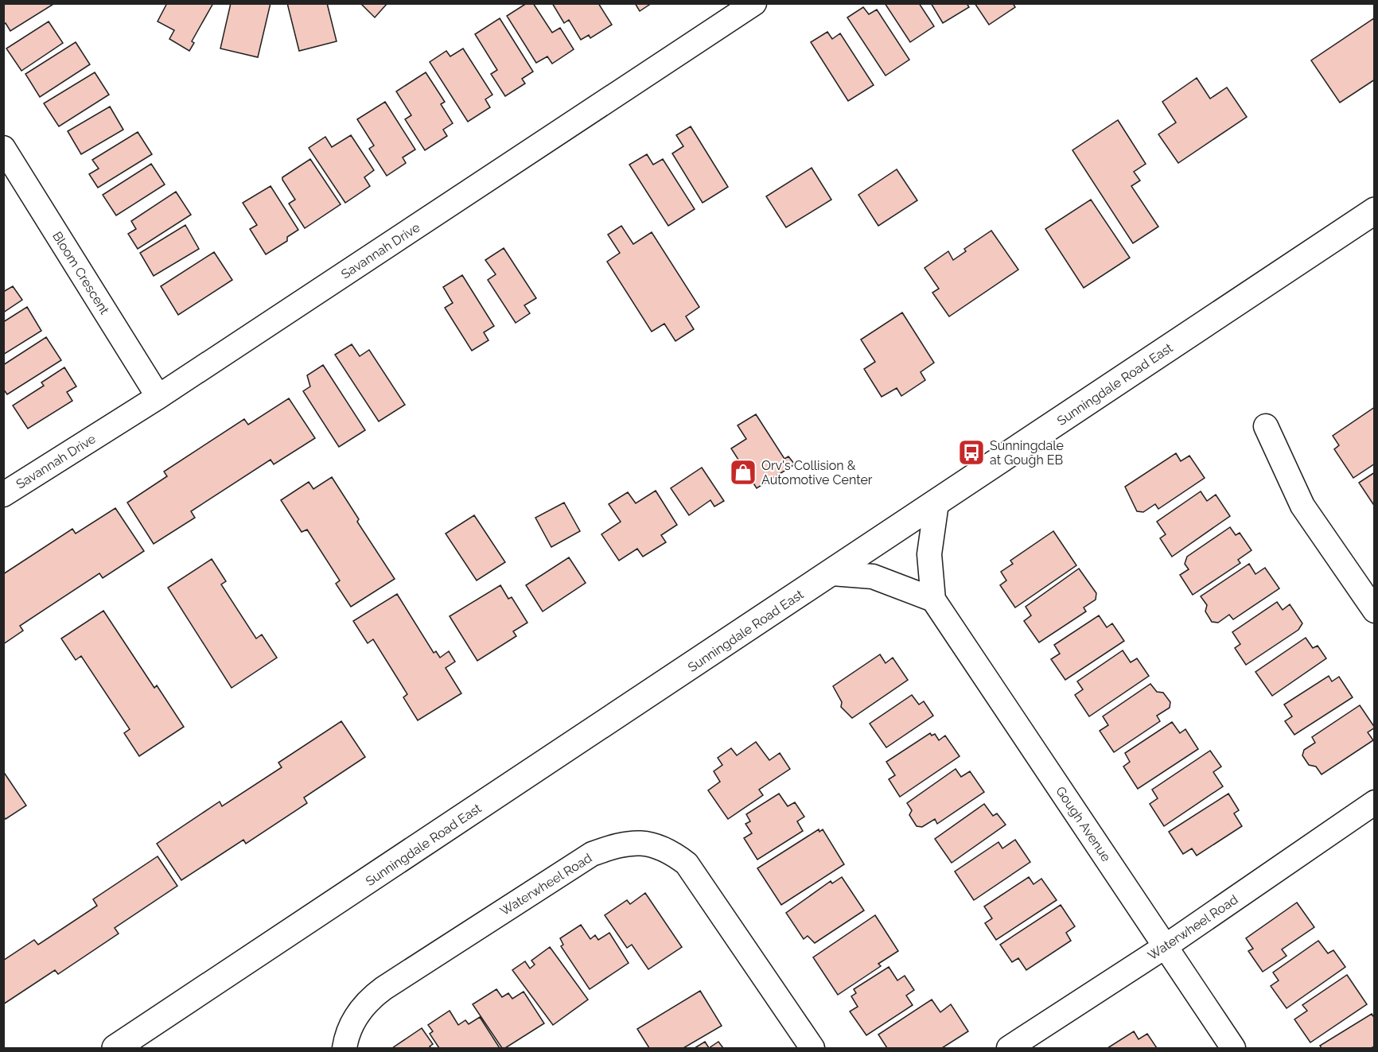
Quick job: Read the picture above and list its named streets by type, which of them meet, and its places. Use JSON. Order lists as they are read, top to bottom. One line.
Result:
{"streets":{"main road":["Sunningdale Road East"],"street":["Savannah Drive","Bloom Crescent","Gough Avenue","Waterwheel Road"]},"crossings":[["Savannah Drive","Bloom Crescent"],["Sunningdale Road East","Gough Avenue"],["Gough Avenue","Waterwheel Road"]],"places":{"bus stop":["Sunningdale at Gough EB"],"shop":["Orv's Collision & Automotive Center"]}}
